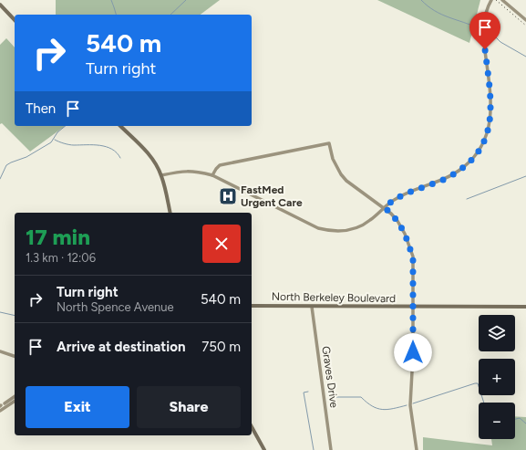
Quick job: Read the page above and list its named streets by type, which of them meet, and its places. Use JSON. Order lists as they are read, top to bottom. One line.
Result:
{"streets":{"main road":["North Berkeley Boulevard"],"street":["Graves Drive"]},"crossings":[["North Berkeley Boulevard","Graves Drive"]],"places":{"hospital":["FastMed Urgent Care"]},"page":{"turn":["540 m","Turn right"],"then":"Then","heading":["17 min","1.3 km · 12:06"],"list":[{"name":"Turn right","note":"North Spence Avenue","value":"540 m"},{"name":"Arrive at destination","value":"750 m"}],"map_buttons":["+","−"],"buttons":["Exit","Share"]}}
